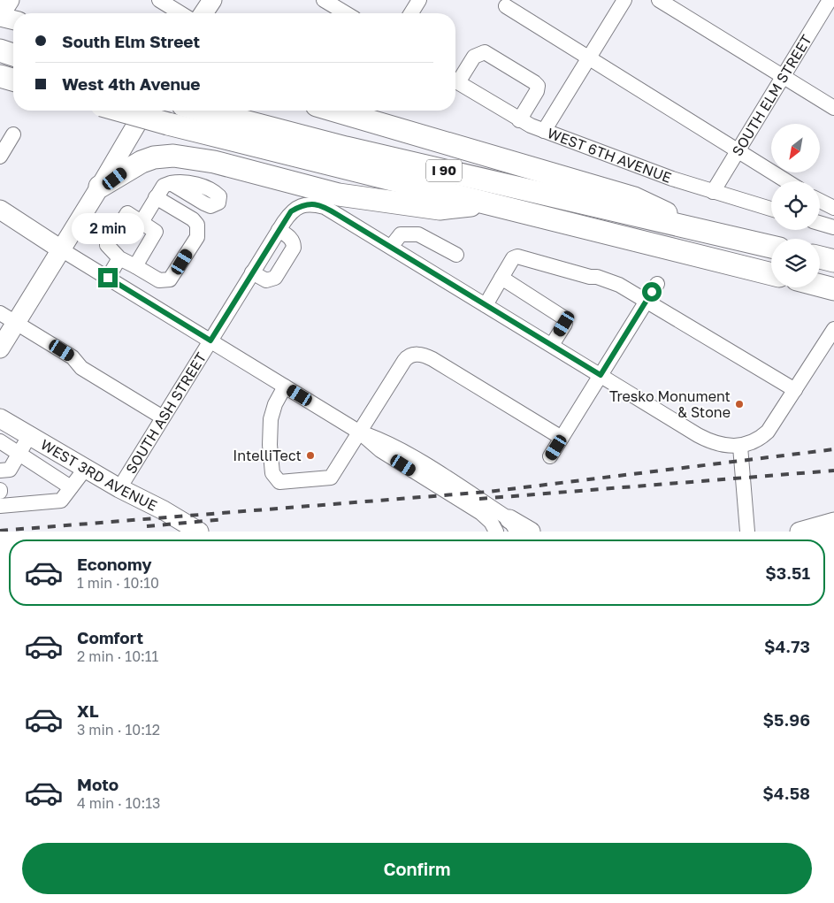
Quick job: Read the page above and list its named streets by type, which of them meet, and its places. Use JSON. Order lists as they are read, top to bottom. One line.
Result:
{"streets":{"highway":["I 90"],"main road":["WEST 3RD AVENUE"],"street":["SOUTH ELM STREET","WEST 6TH AVENUE","SOUTH ASH STREET"]},"crossings":[["SOUTH ELM STREET","WEST 6TH AVENUE"],["SOUTH ASH STREET","WEST 3RD AVENUE"]],"places":["Tresko Monument & Stone","IntelliTect"],"north":"bottom left","page":{"banner":["South Elm Street","West 4th Avenue"],"bubble":"2 min","list":[{"name":"Economy","note":"1 min · 10:10","value":"$3.51"},{"name":"Comfort","note":"2 min · 10:11","value":"$4.73"},{"name":"XL","note":"3 min · 10:12","value":"$5.96"},{"name":"Moto","note":"4 min · 10:13","value":"$4.58"}],"buttons":"Confirm"}}
